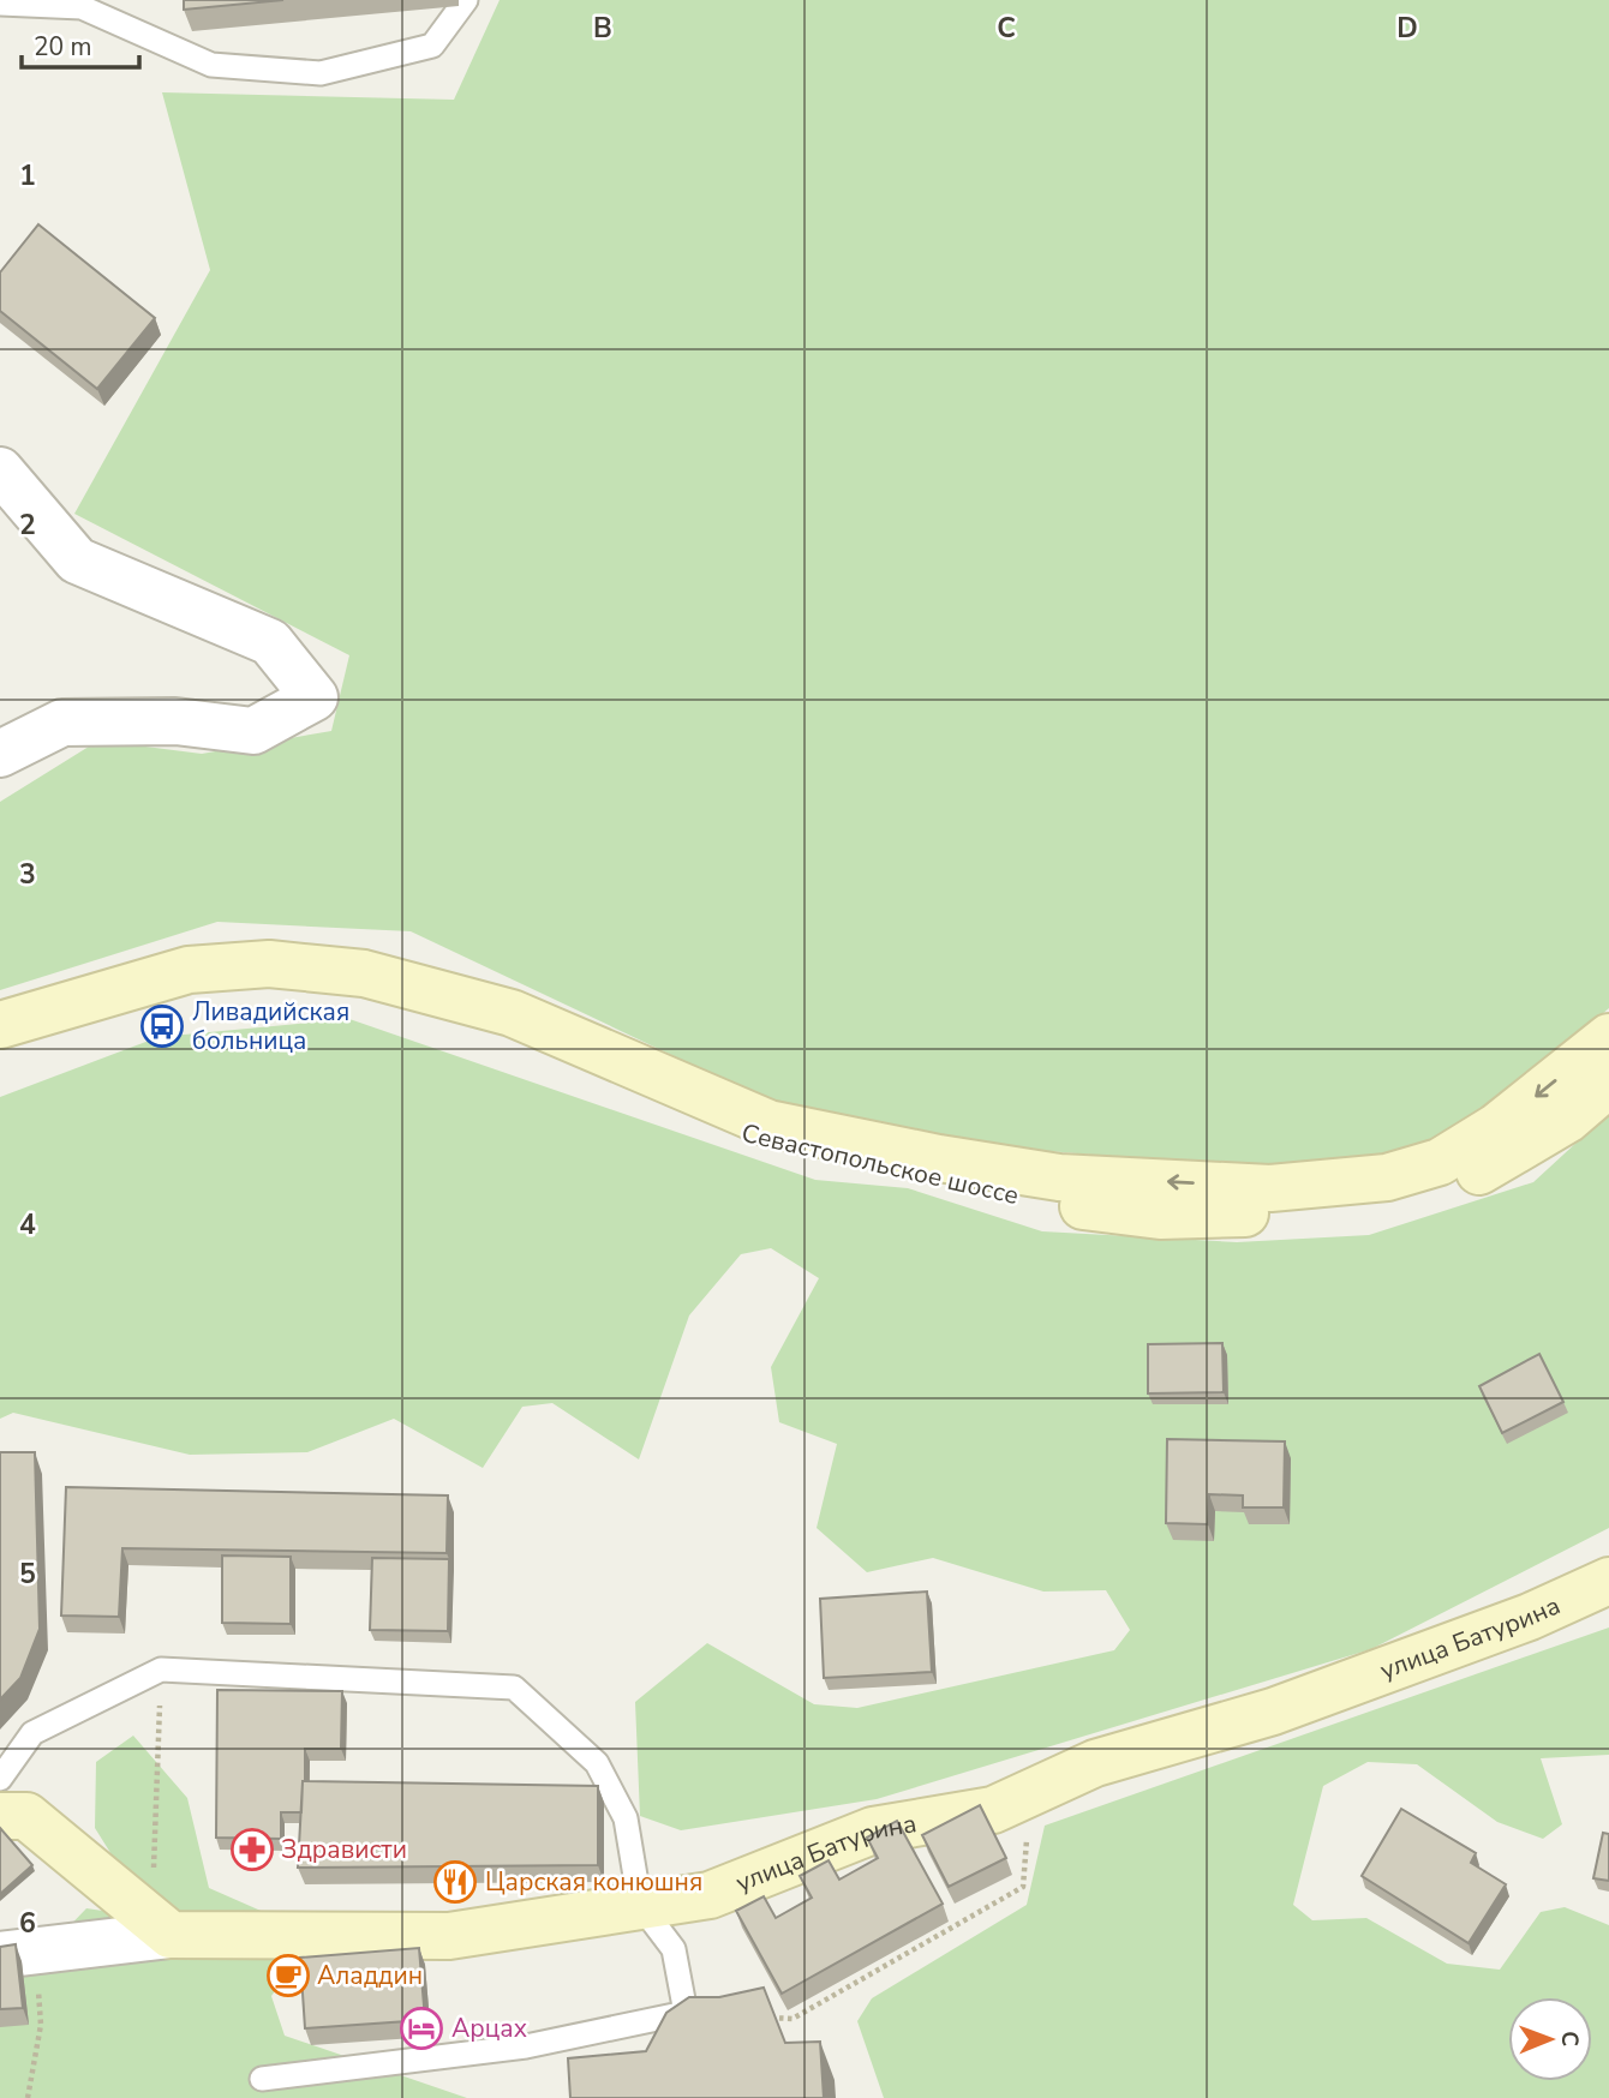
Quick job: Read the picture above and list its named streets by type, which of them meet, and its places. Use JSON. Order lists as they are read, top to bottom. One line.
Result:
{"streets":{"main road":["Севастопольское шоссе","улица Батурина"]},"places":{"bus stop":["Ливадийская больница"],"pharmacy":["Здрависти"],"restaurant":["Царская конюшня"],"cafe":["Аладдин"],"hotel":["Арцах"]},"scale_bar":"20 m","north":"right","grid":{"columns":["B","C","D"],"rows":["1","2","3","4","5","6"]}}
